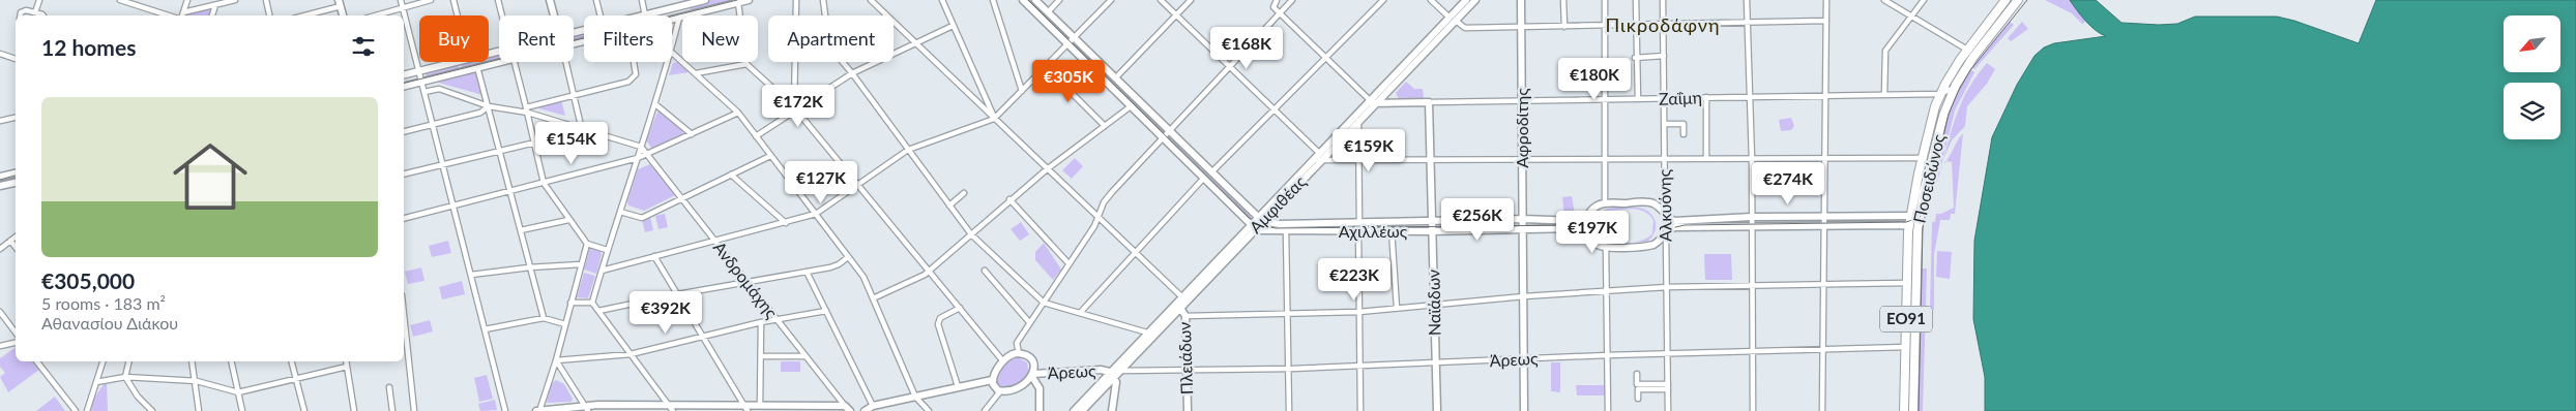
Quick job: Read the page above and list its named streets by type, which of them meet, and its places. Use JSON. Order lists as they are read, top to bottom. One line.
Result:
{"streets":{"highway":["Ποσειδώνος","ΕΟ91"],"main road":["Ζαΐμη","Αφροδίτης","Αμφιθέας","Αλκυόνης","Αχιλλέως","Ναϊάδων","Πλειάδων","Άρεως"],"street":["Ανδρομάχης"]},"crossings":[["Ζαΐμη","Αφροδίτης"],["Ζαΐμη","Ποσειδώνος"],["Ζαΐμη","Αμφιθέας"],["Ζαΐμη","Αλκυόνης"],["Ζαΐμη","Ναϊάδων"],["Αφροδίτης","Αχιλλέως"],["Αφροδίτης","Άρεως"],["Ποσειδώνος","Άρεως"],["Αμφιθέας","Αχιλλέως"],["Αμφιθέας","Πλειάδων"],["Αμφιθέας","Άρεως"],["Αλκυόνης","Άρεως"],["Αχιλλέως","Ναϊάδων"],["Ναϊάδων","Άρεως"],["Πλειάδων","Άρεως"]],"districts":["Πικροδάφνη"],"north":"bottom left","page":{"chip":["Buy","Rent","Filters","New","Apartment"],"heading":"12 homes","price":["€168K","€180K","€305K","€172K","€154K","€159K","€127K","€274K","€256K","€197K","€223K","€392K"],"list":[{"name":"€305,000","note":"5 rooms · 183 m² · Αθανασίου Διάκου"}]}}
